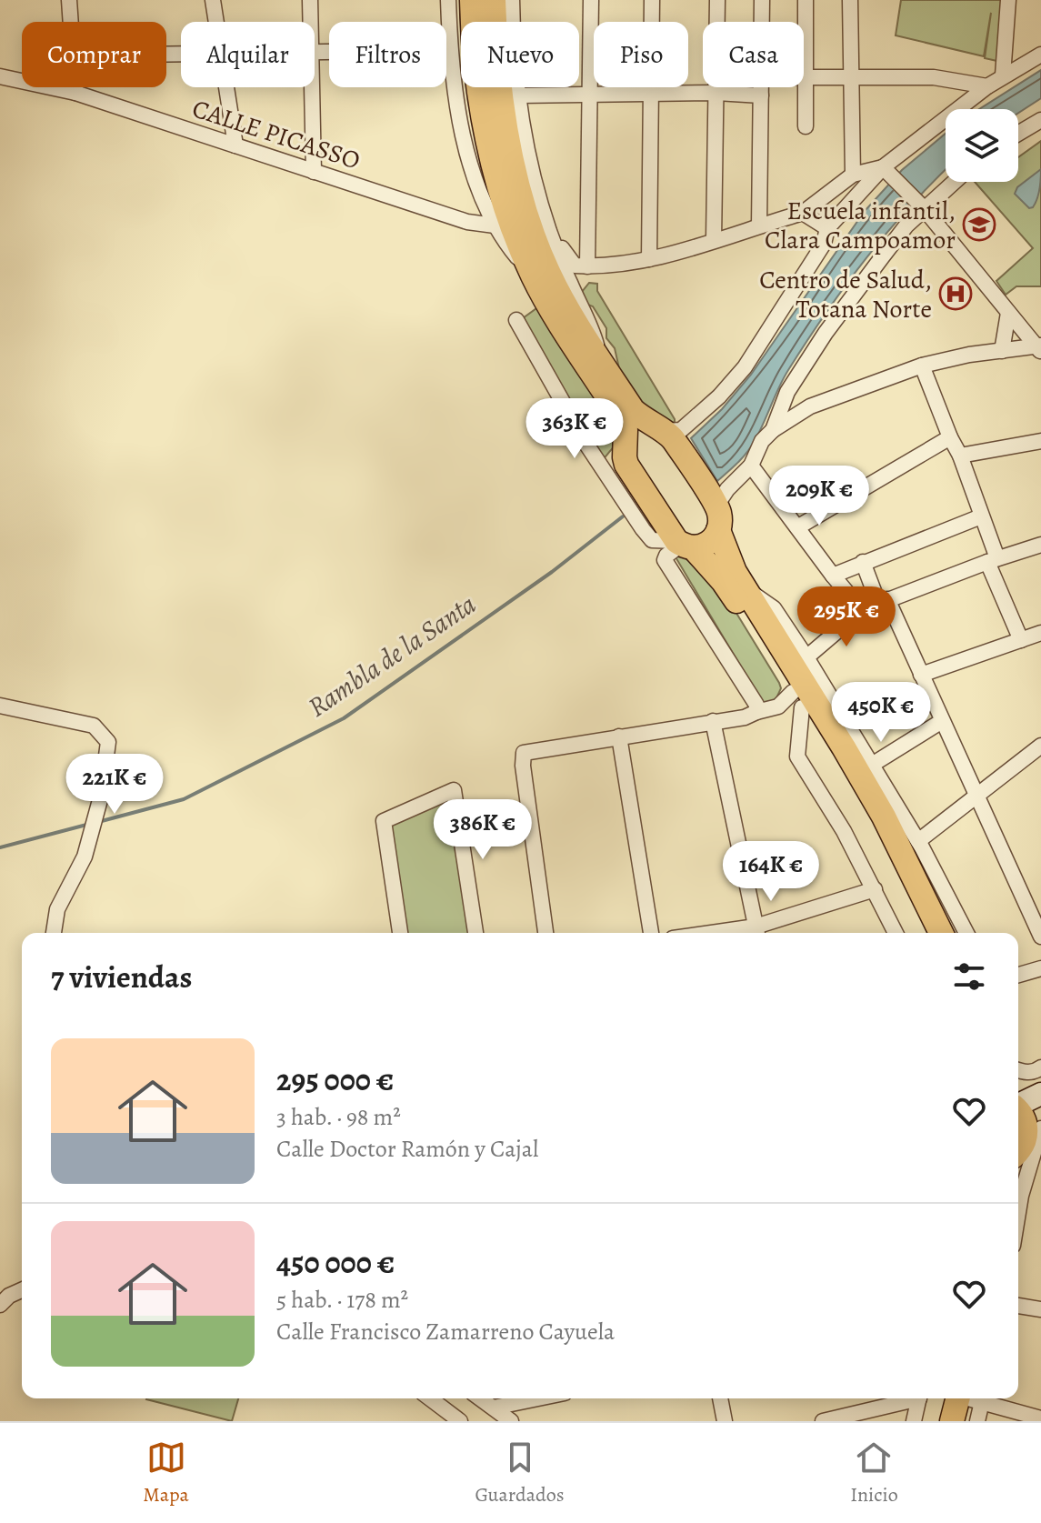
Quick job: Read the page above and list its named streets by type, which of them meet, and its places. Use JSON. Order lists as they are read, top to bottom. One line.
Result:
{"streets":{"street":["CALLE PICASSO"]},"water":["Rambla de la Santa"],"places":{"school or university":["Escuela infantil, Clara Campoamor"],"hospital":["Centro de Salud, Totana Norte"]},"page":{"chip":["Comprar","Alquilar","Filtros","Nuevo","Piso","Casa"],"price":["363K €","209K €","295K €","450K €","221K €","386K €","164K €"],"heading":"7 viviendas","list":[{"name":"295 000 €","note":"3 hab. · 98 m² · Calle Doctor Ramón y Cajal"},{"name":"450 000 €","note":"5 hab. · 178 m² · Calle Francisco Zamarreno Cayuela"}],"tabs":["Mapa","Guardados","Inicio"]}}
